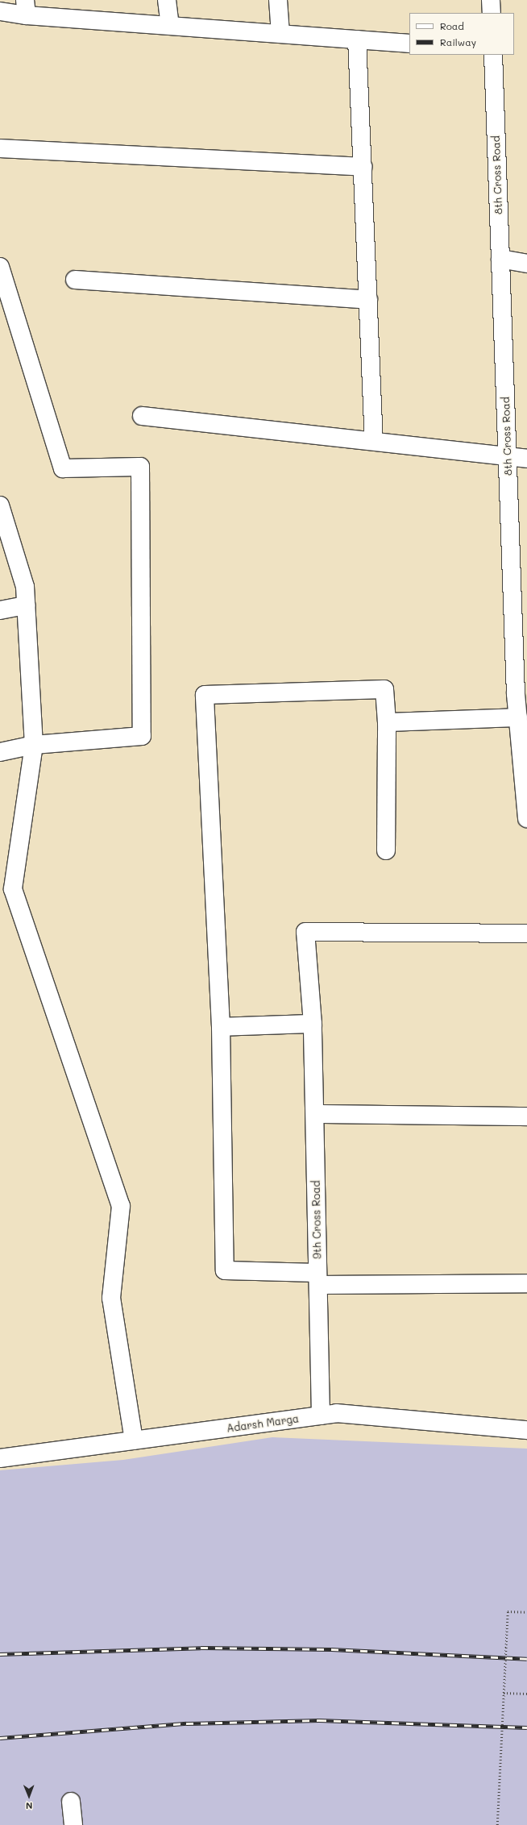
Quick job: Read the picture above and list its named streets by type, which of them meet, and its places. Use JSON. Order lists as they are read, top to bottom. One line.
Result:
{"streets":{"street":["8th Cross Road","9th Cross Road","Adarsh Marga"]},"crossings":[["9th Cross Road","Adarsh Marga"]],"legend":["Road","Railway"],"north":"bottom"}
